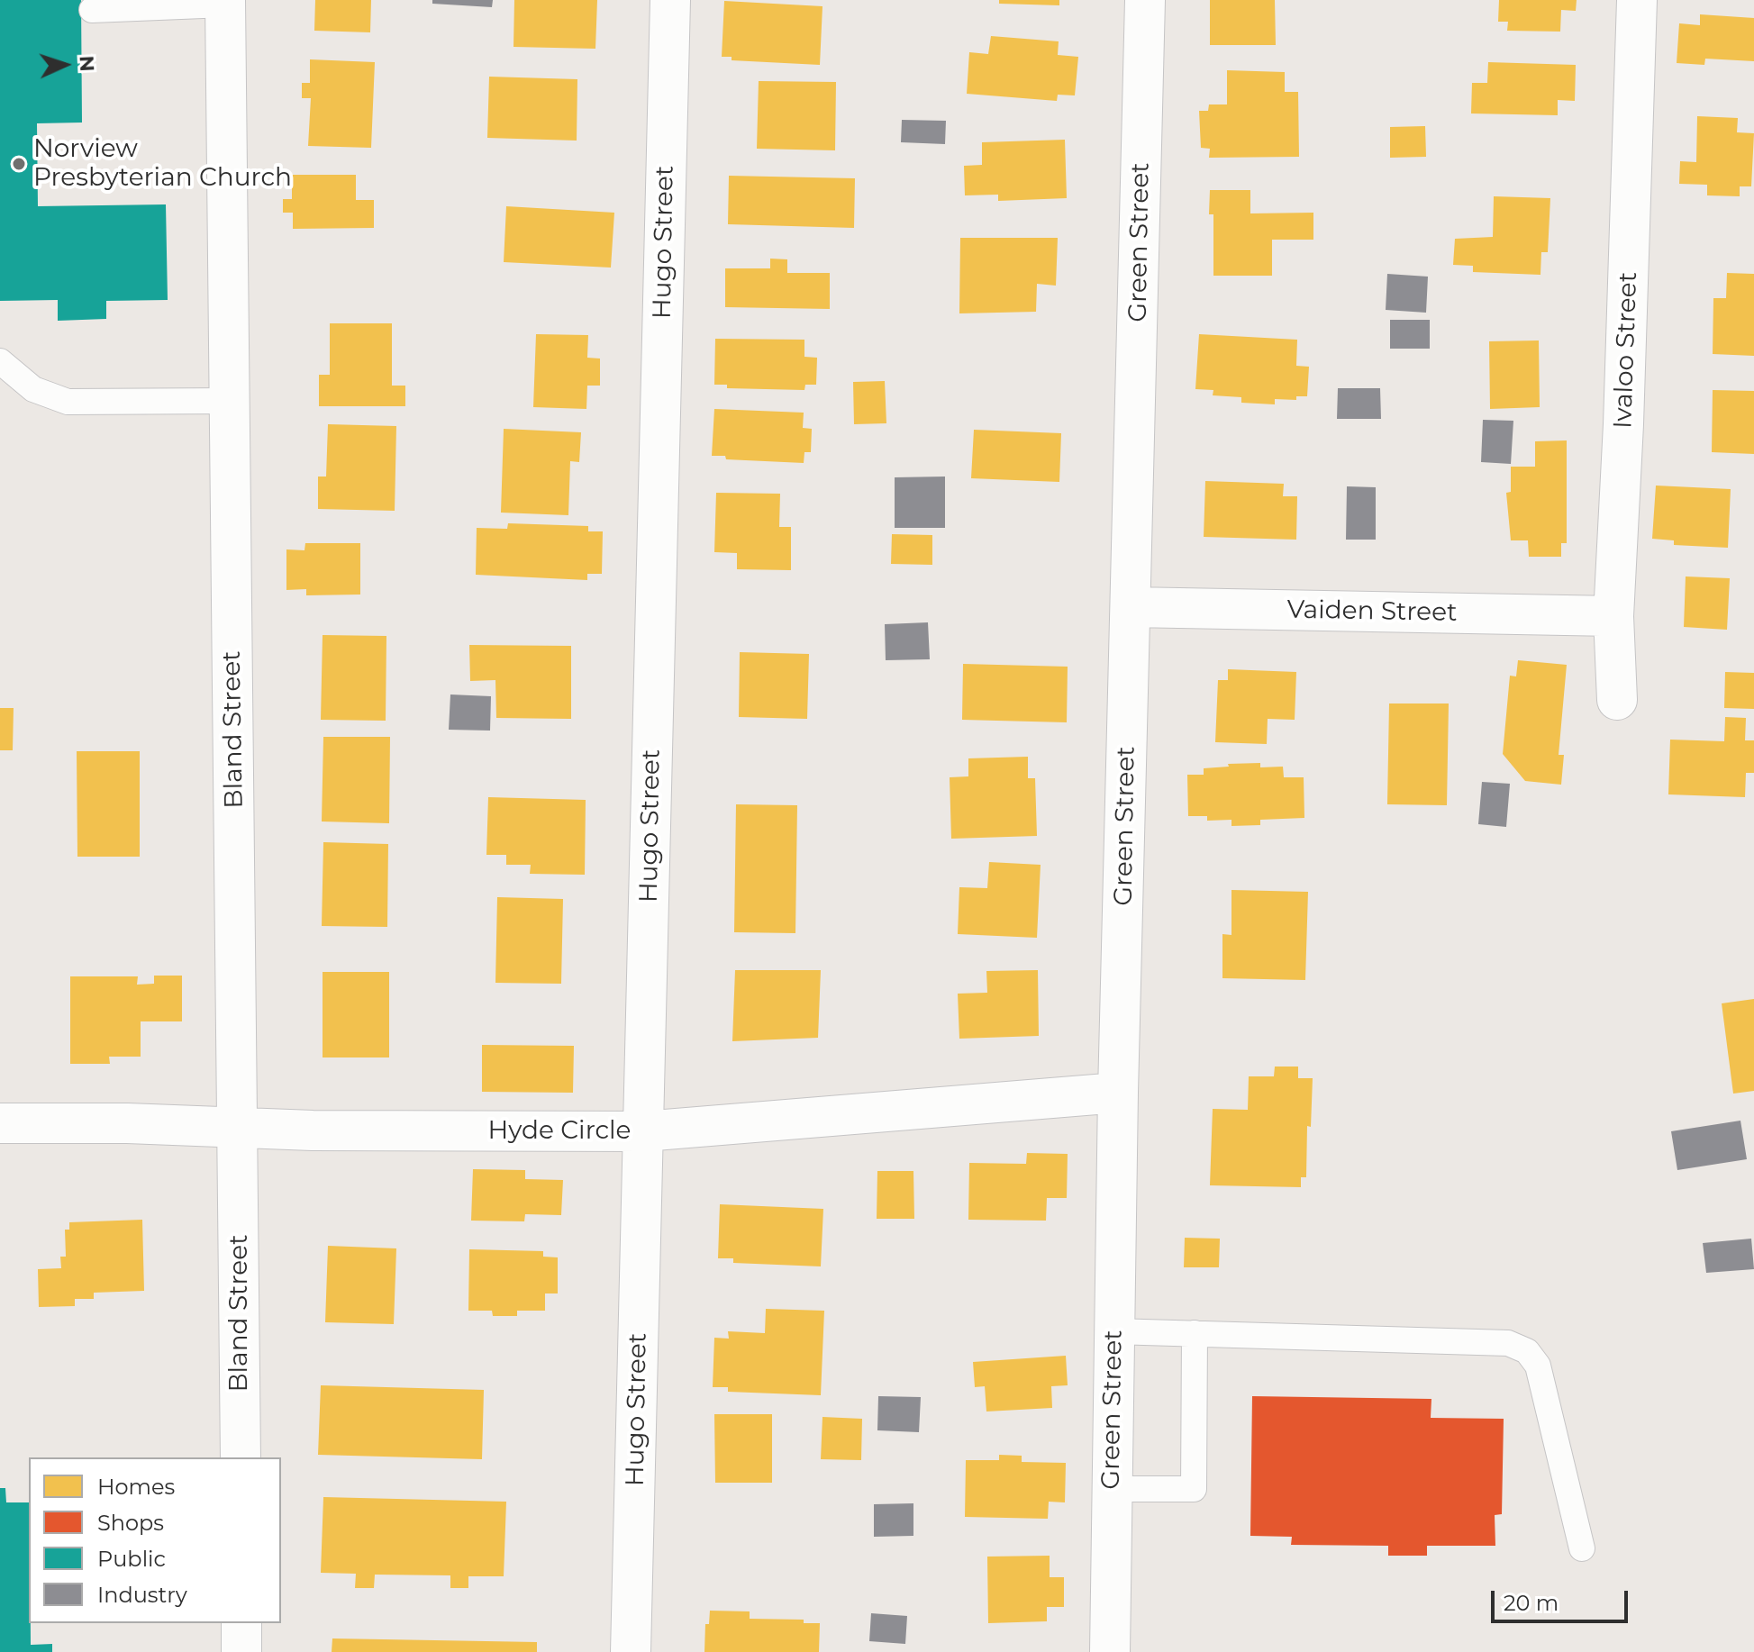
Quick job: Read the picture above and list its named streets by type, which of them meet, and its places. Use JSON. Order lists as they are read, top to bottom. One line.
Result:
{"streets":{"street":["Hugo Street","Green Street","Ivaloo Street","Vaiden Street","Bland Street","Hyde Circle"]},"crossings":[["Hugo Street","Hyde Circle"],["Green Street","Vaiden Street"],["Green Street","Hyde Circle"],["Ivaloo Street","Vaiden Street"],["Bland Street","Hyde Circle"]],"places":["Norview Presbyterian Church"],"legend":["Homes","Shops","Public","Industry"],"scale_bar":"20 m","north":"right"}
